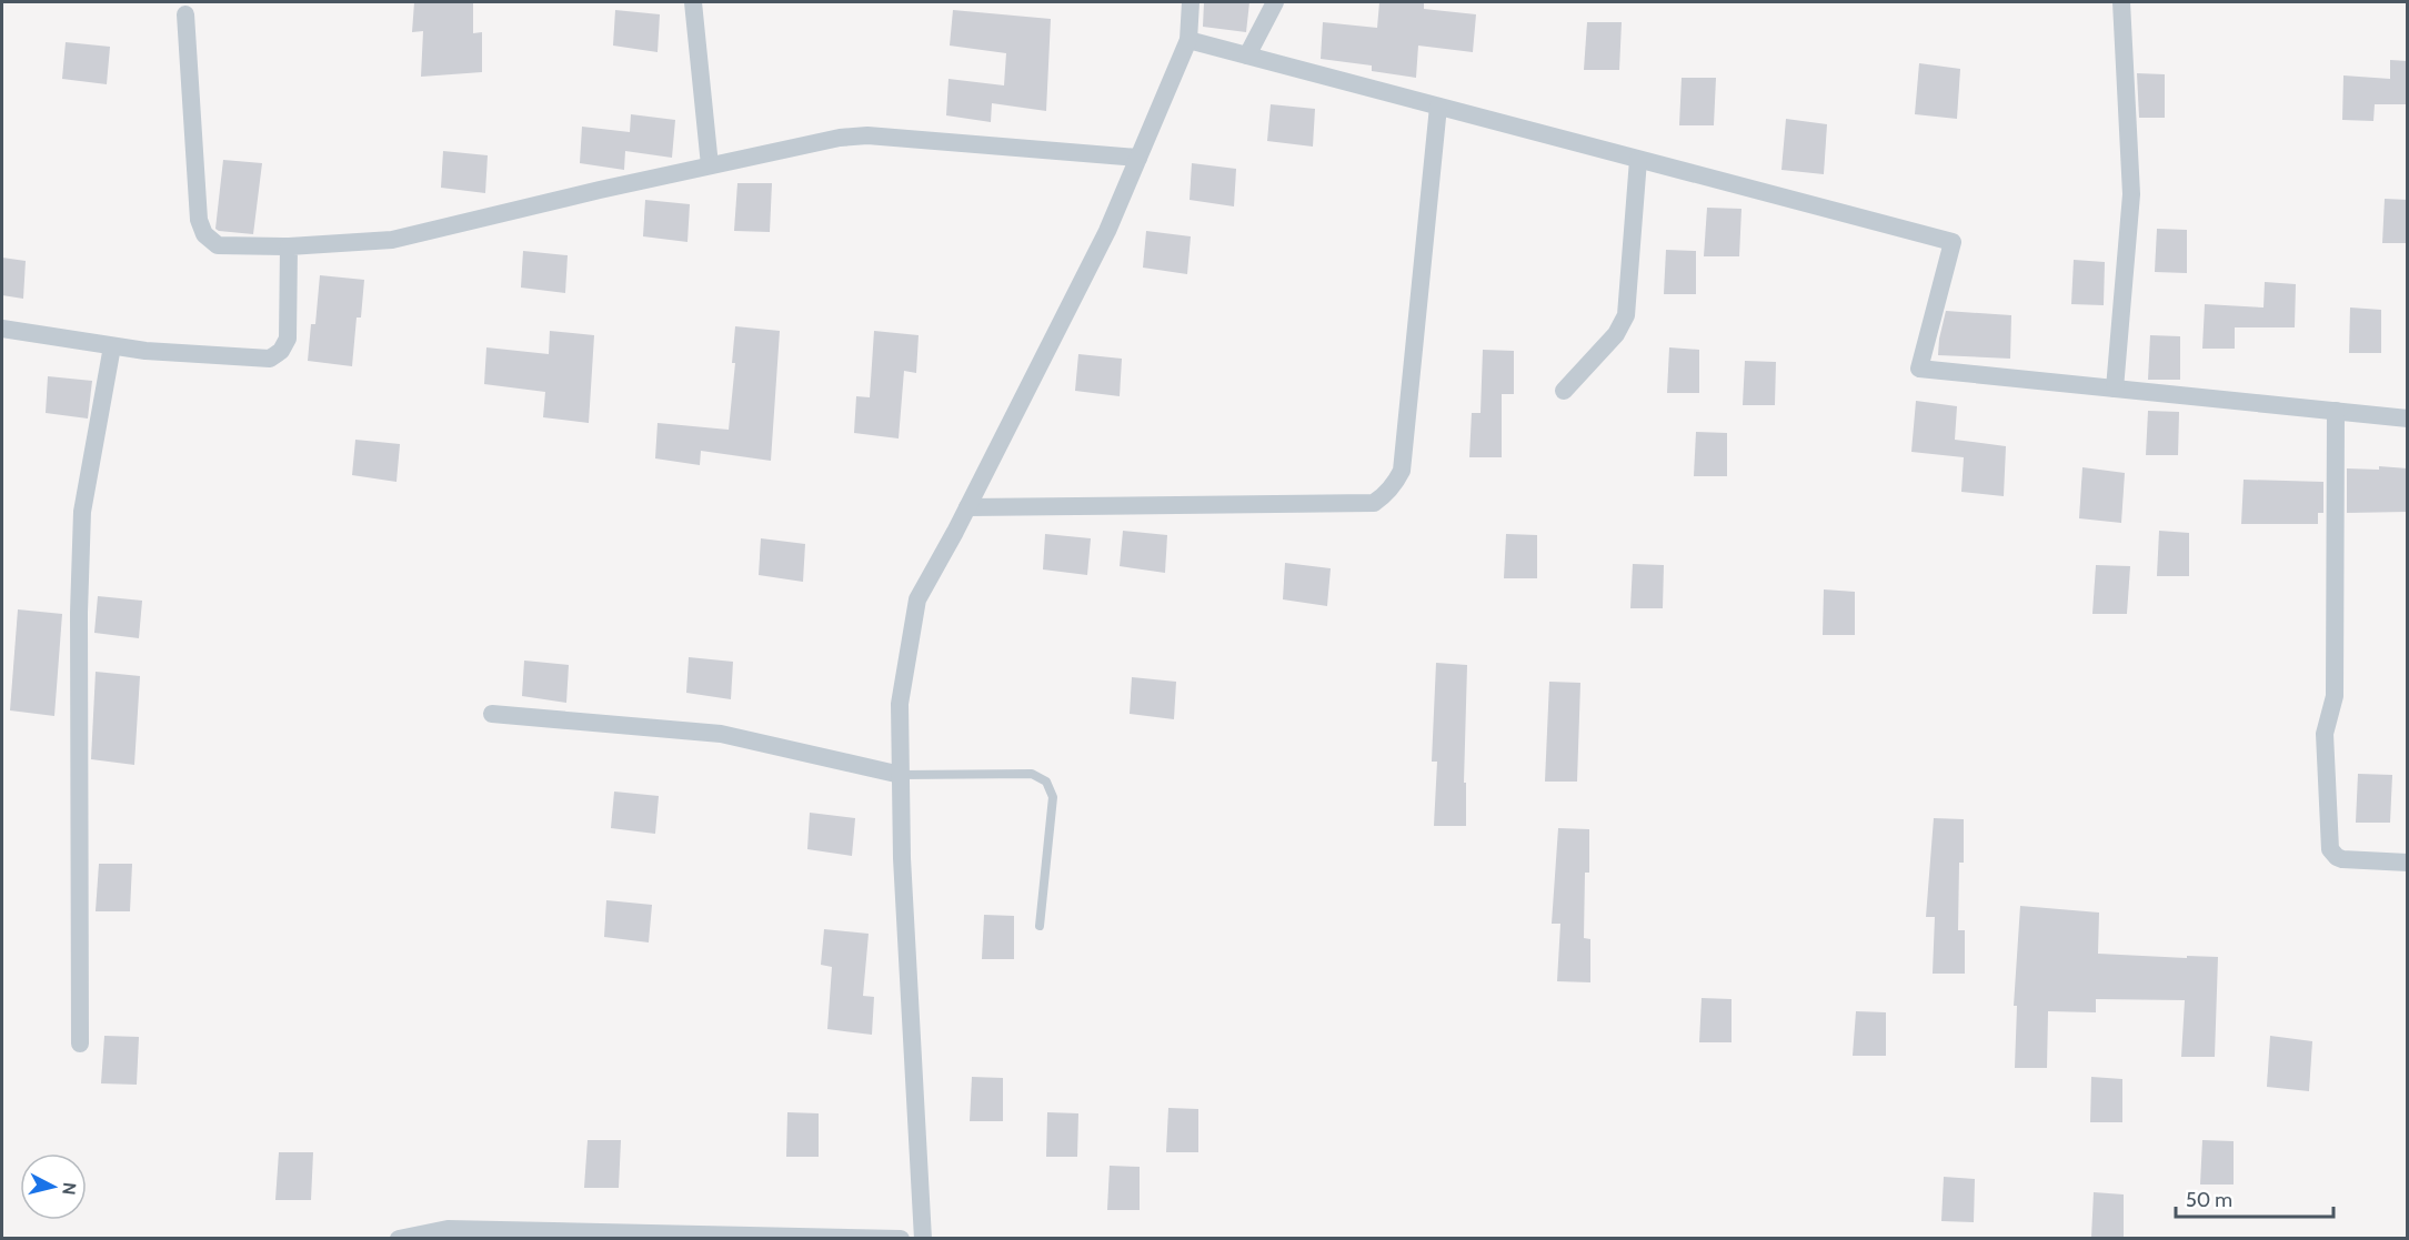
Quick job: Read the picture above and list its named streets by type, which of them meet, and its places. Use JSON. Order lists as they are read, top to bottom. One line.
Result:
{"scale_bar":"50 m","north":"right"}
